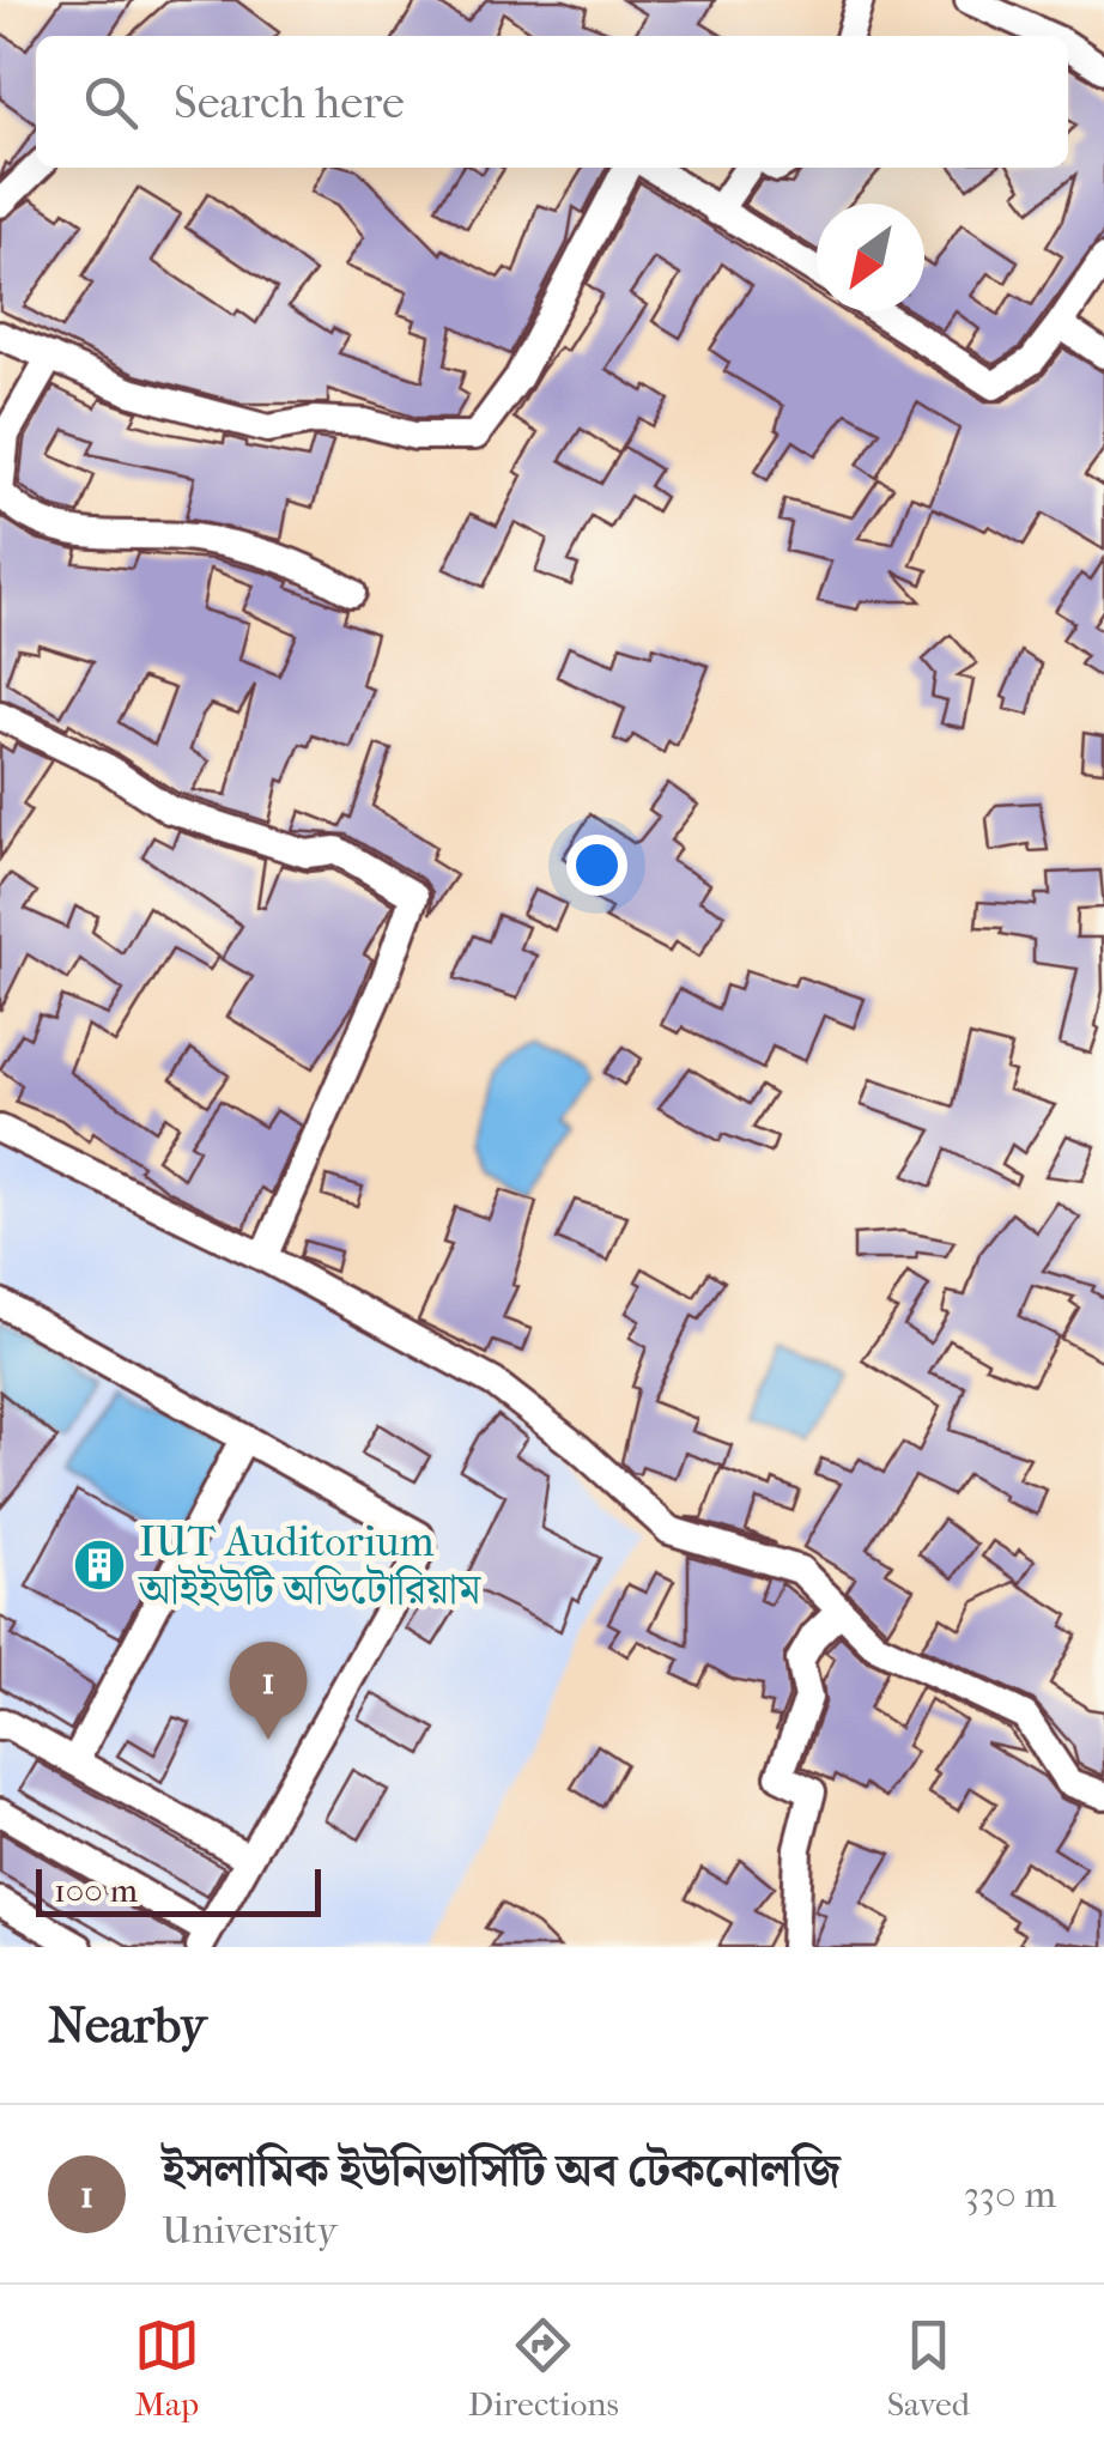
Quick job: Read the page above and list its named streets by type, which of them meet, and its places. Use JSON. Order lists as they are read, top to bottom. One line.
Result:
{"places":{"building":["IUT Auditorium আইইউটি অডিটোরিয়াম"]},"scale_bar":"100 m","north":"bottom left","page":{"search":"Search here","pins":"1","scale":"100 m","heading":"Nearby","list":[{"mark":"1","name":"ইসলামিক ইউনিভার্সিটি অব টেকনোলজি","note":"University","value":"330 m"}],"nav":["Map","Directions","Saved"]}}
